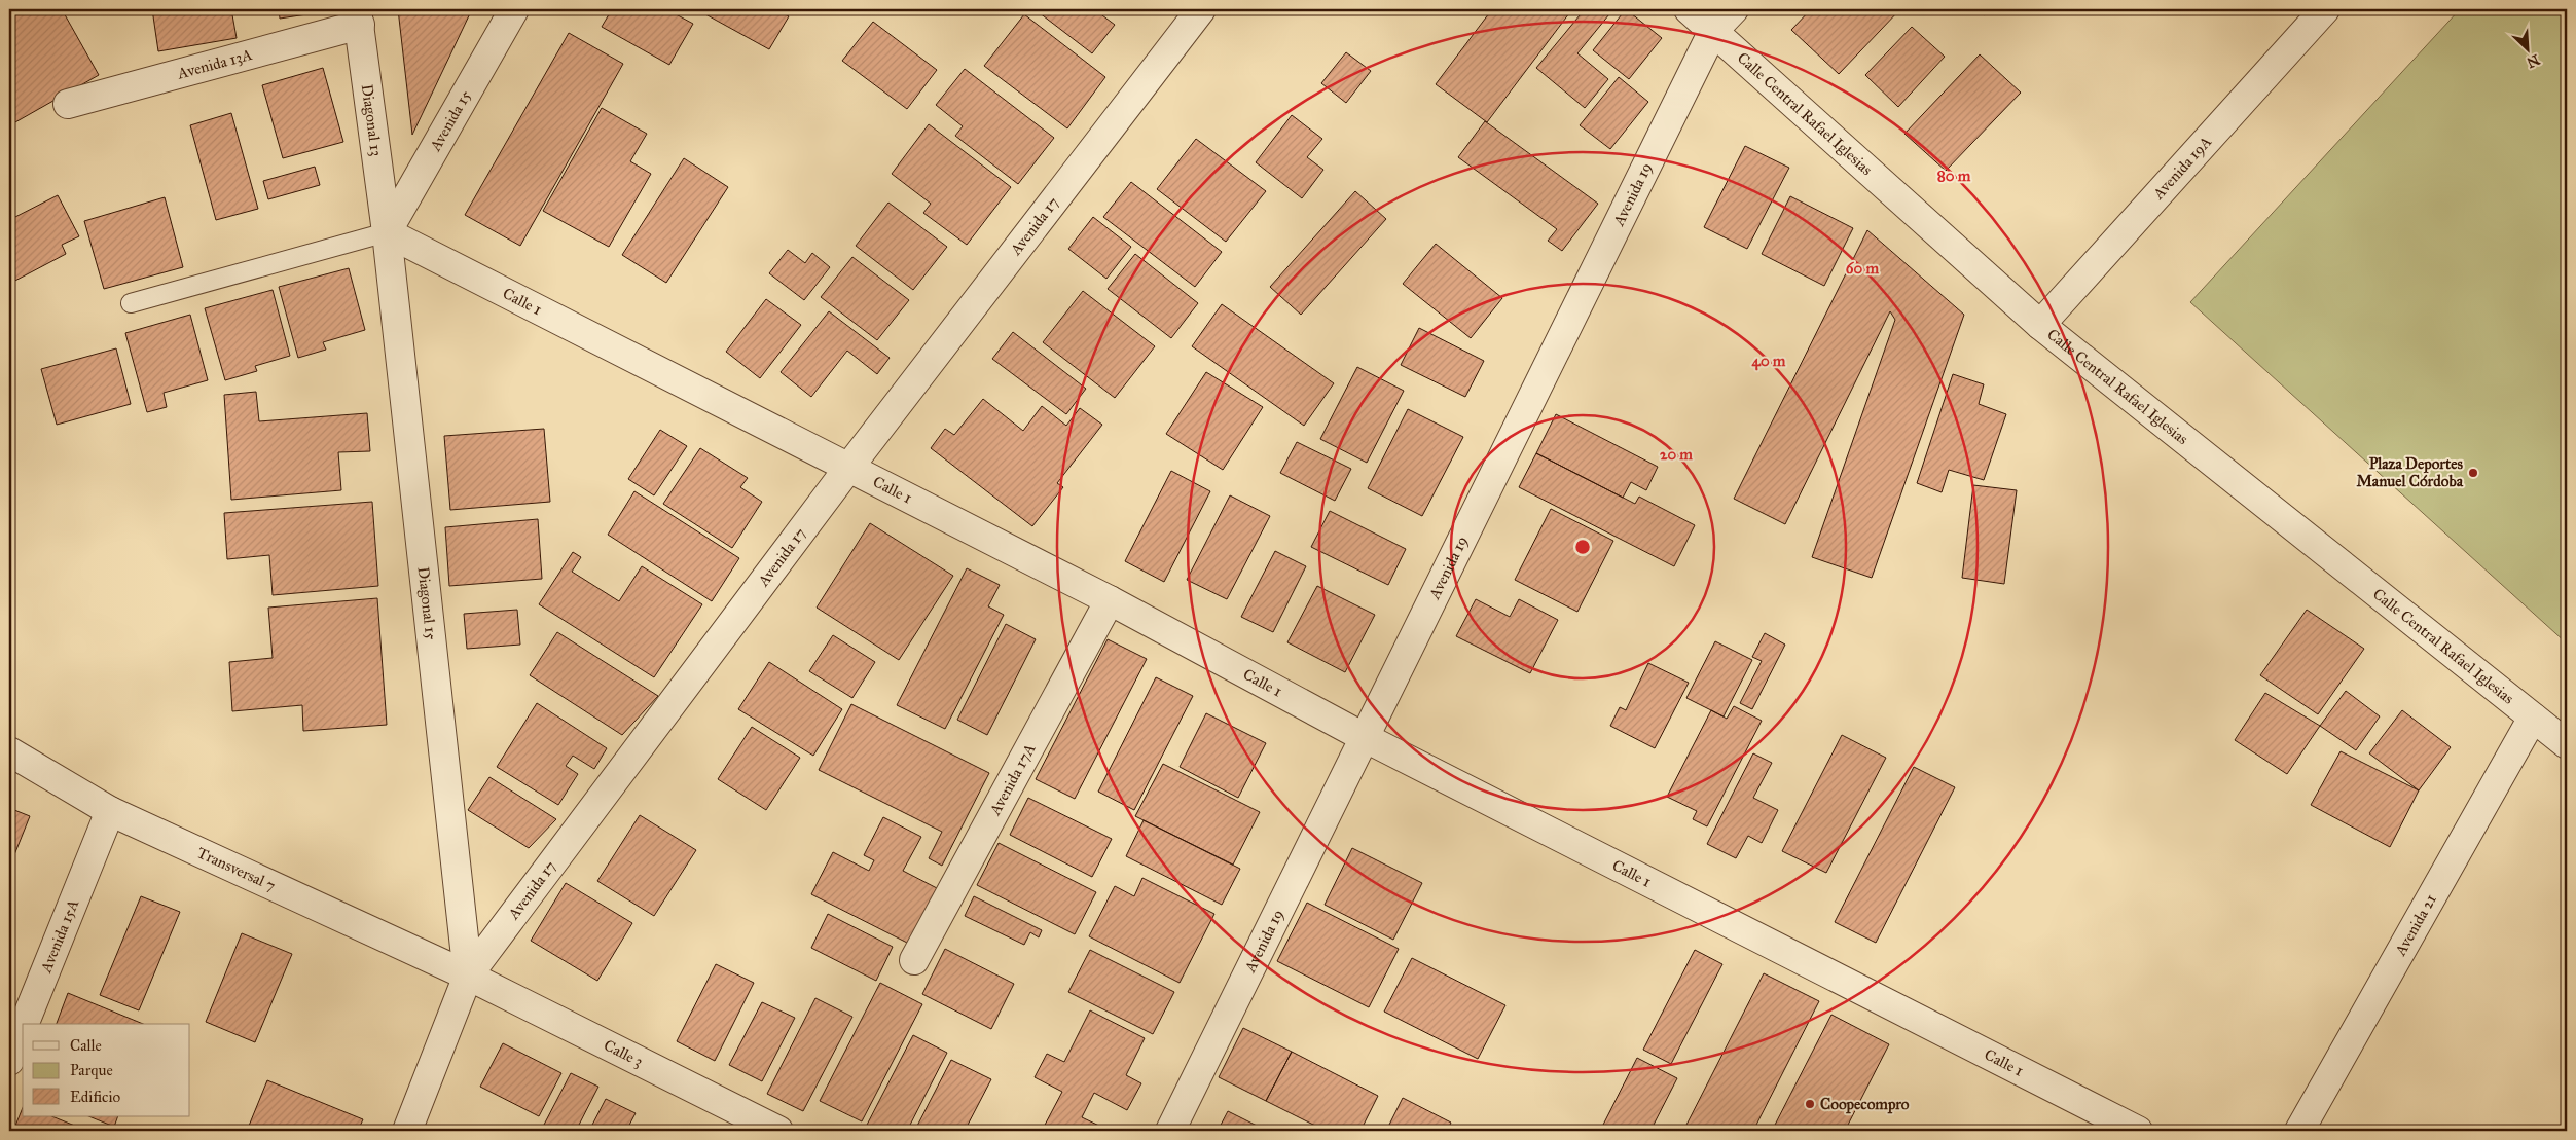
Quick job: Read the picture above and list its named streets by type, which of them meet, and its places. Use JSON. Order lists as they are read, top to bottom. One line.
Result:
{"streets":{"street":["Avenida 13A","Calle Central Rafael Iglesias","Diagonal 13","Avenida 15","Avenida 19A","Avenida 19","Avenida 17","Calle 1","Diagonal 15","Avenida 17A","Transversal 7","Avenida 21","Avenida 15A","Calle 3"]},"crossings":[["Avenida 13A","Diagonal 13"],["Calle Central Rafael Iglesias","Avenida 19A"],["Calle Central Rafael Iglesias","Avenida 19"],["Calle Central Rafael Iglesias","Avenida 21"],["Diagonal 13","Avenida 15"],["Diagonal 13","Calle 1"],["Diagonal 13","Diagonal 15"],["Avenida 15","Calle 1"],["Avenida 15","Diagonal 15"],["Avenida 19","Calle 1"],["Avenida 17","Calle 1"],["Avenida 17","Diagonal 15"],["Avenida 17","Transversal 7"],["Avenida 17","Calle 3"],["Calle 1","Diagonal 15"],["Calle 1","Avenida 17A"],["Diagonal 15","Transversal 7"],["Diagonal 15","Calle 3"],["Transversal 7","Avenida 15A"],["Transversal 7","Calle 3"]],"places":["Plaza Deportes Manuel Córdoba","Coopecompro"],"legend":["Calle","Parque","Edificio"],"north":"bottom right","rings":["80 m","60 m","40 m","20 m"]}
